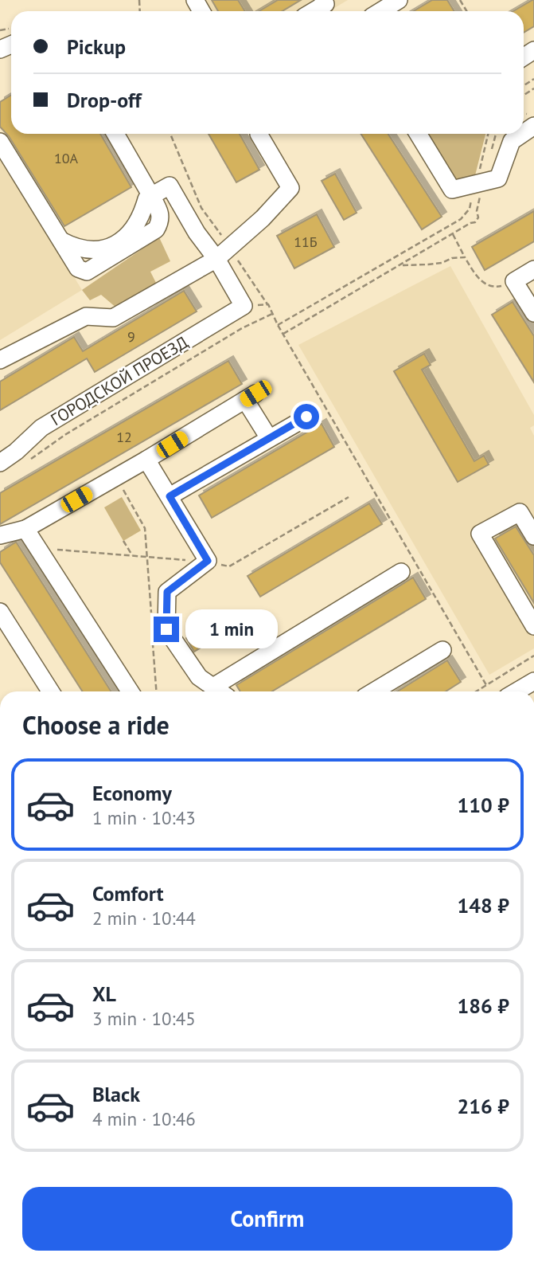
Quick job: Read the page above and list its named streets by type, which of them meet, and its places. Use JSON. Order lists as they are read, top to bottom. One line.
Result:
{"streets":{"street":["ГОРОДСКОЙ ПРОЕЗД"]},"house_numbers":["10А","11Б","9","12"],"page":{"banner":["Pickup","Drop-off"],"bubble":"1 min","heading":"Choose a ride","list":[{"name":"Economy","note":"1 min · 10:43","value":"110 ₽"},{"name":"Comfort","note":"2 min · 10:44","value":"148 ₽"},{"name":"XL","note":"3 min · 10:45","value":"186 ₽"},{"name":"Black","note":"4 min · 10:46","value":"216 ₽"}],"buttons":"Confirm"}}
